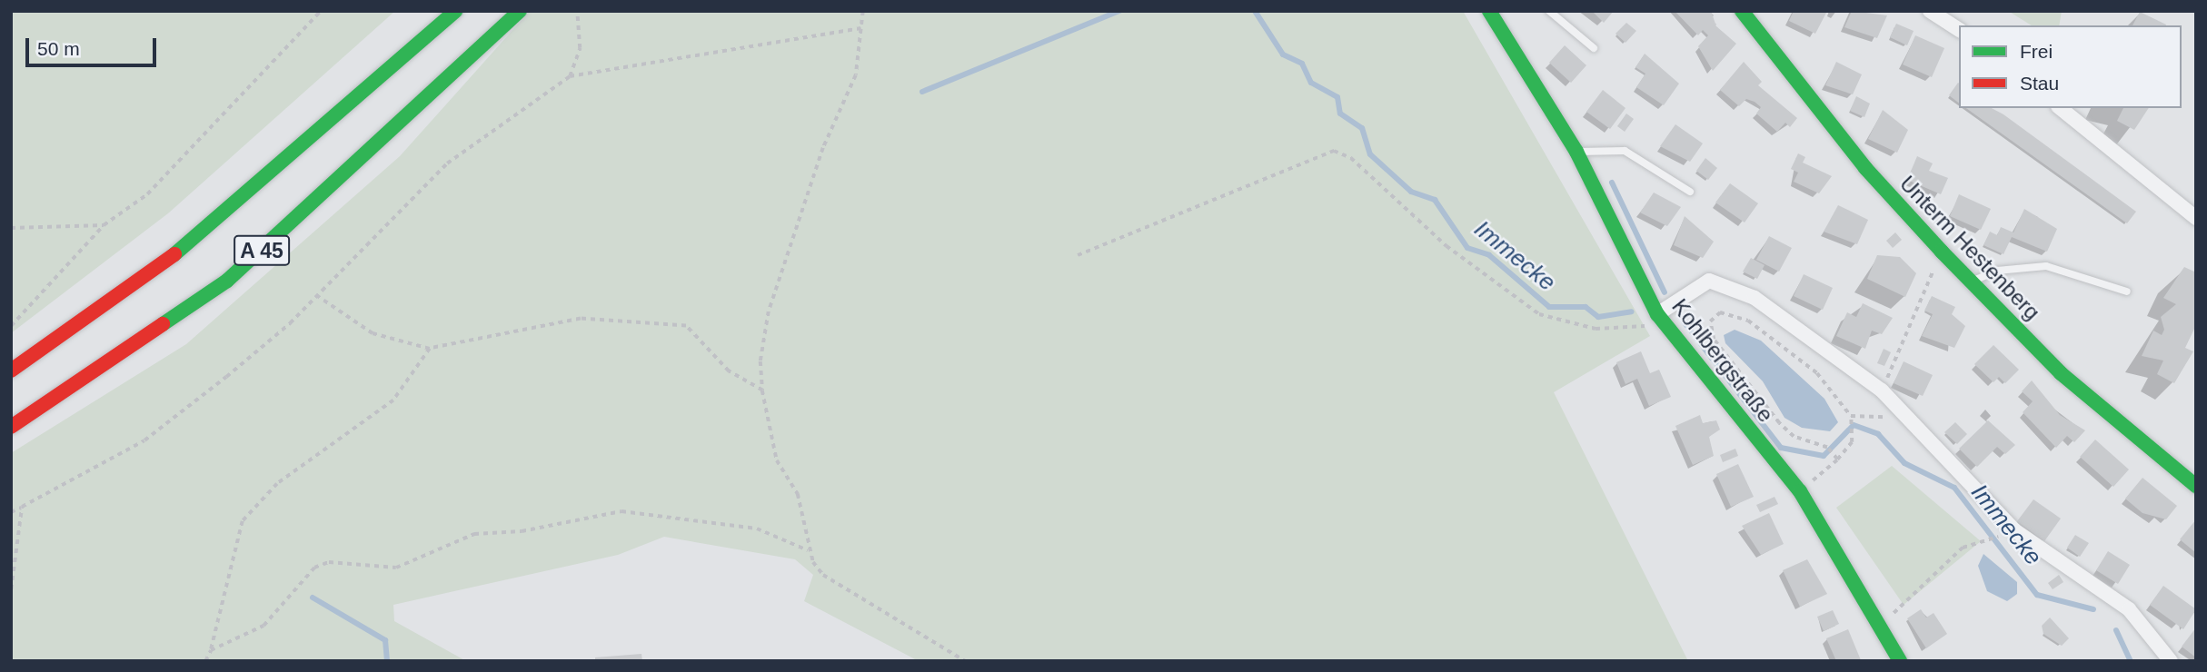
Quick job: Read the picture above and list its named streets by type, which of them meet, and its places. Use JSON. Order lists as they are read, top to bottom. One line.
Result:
{"streets":{"main road":["Unterm Hestenberg","A 45","Kohlbergstraße"]},"water":["Immecke"],"legend":["Frei","Stau"],"scale_bar":"50 m"}
